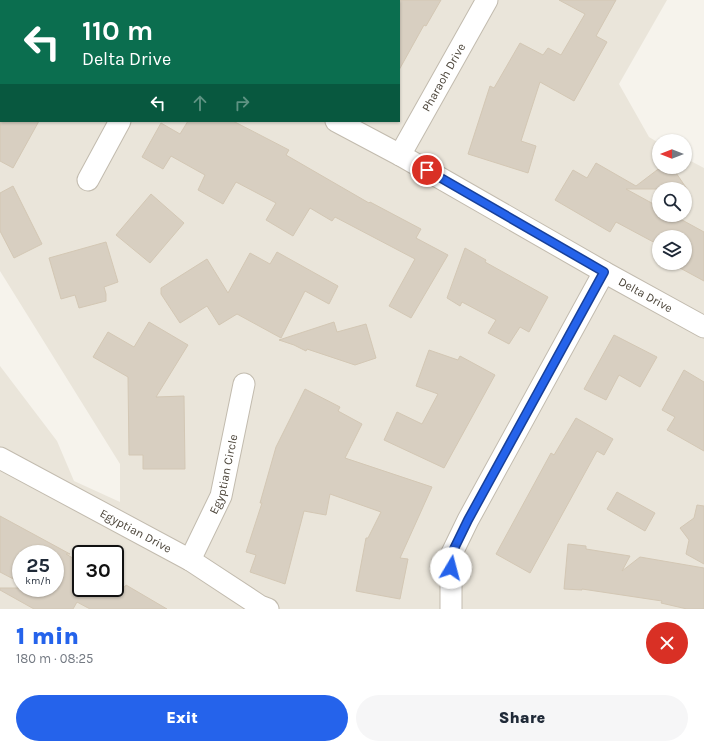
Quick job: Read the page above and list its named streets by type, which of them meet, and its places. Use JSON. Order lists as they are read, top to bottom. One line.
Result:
{"streets":{"street":["Pharaoh Drive","Delta Drive","Egyptian Circle","Egyptian Drive"]},"crossings":[["Pharaoh Drive","Delta Drive"],["Egyptian Circle","Egyptian Drive"]],"north":"left","page":{"turn":["110 m","Delta Drive"],"speed":"25 km/h","limit":"30","heading":["1 min","180 m · 08:25"],"buttons":["Exit","Share"]}}
